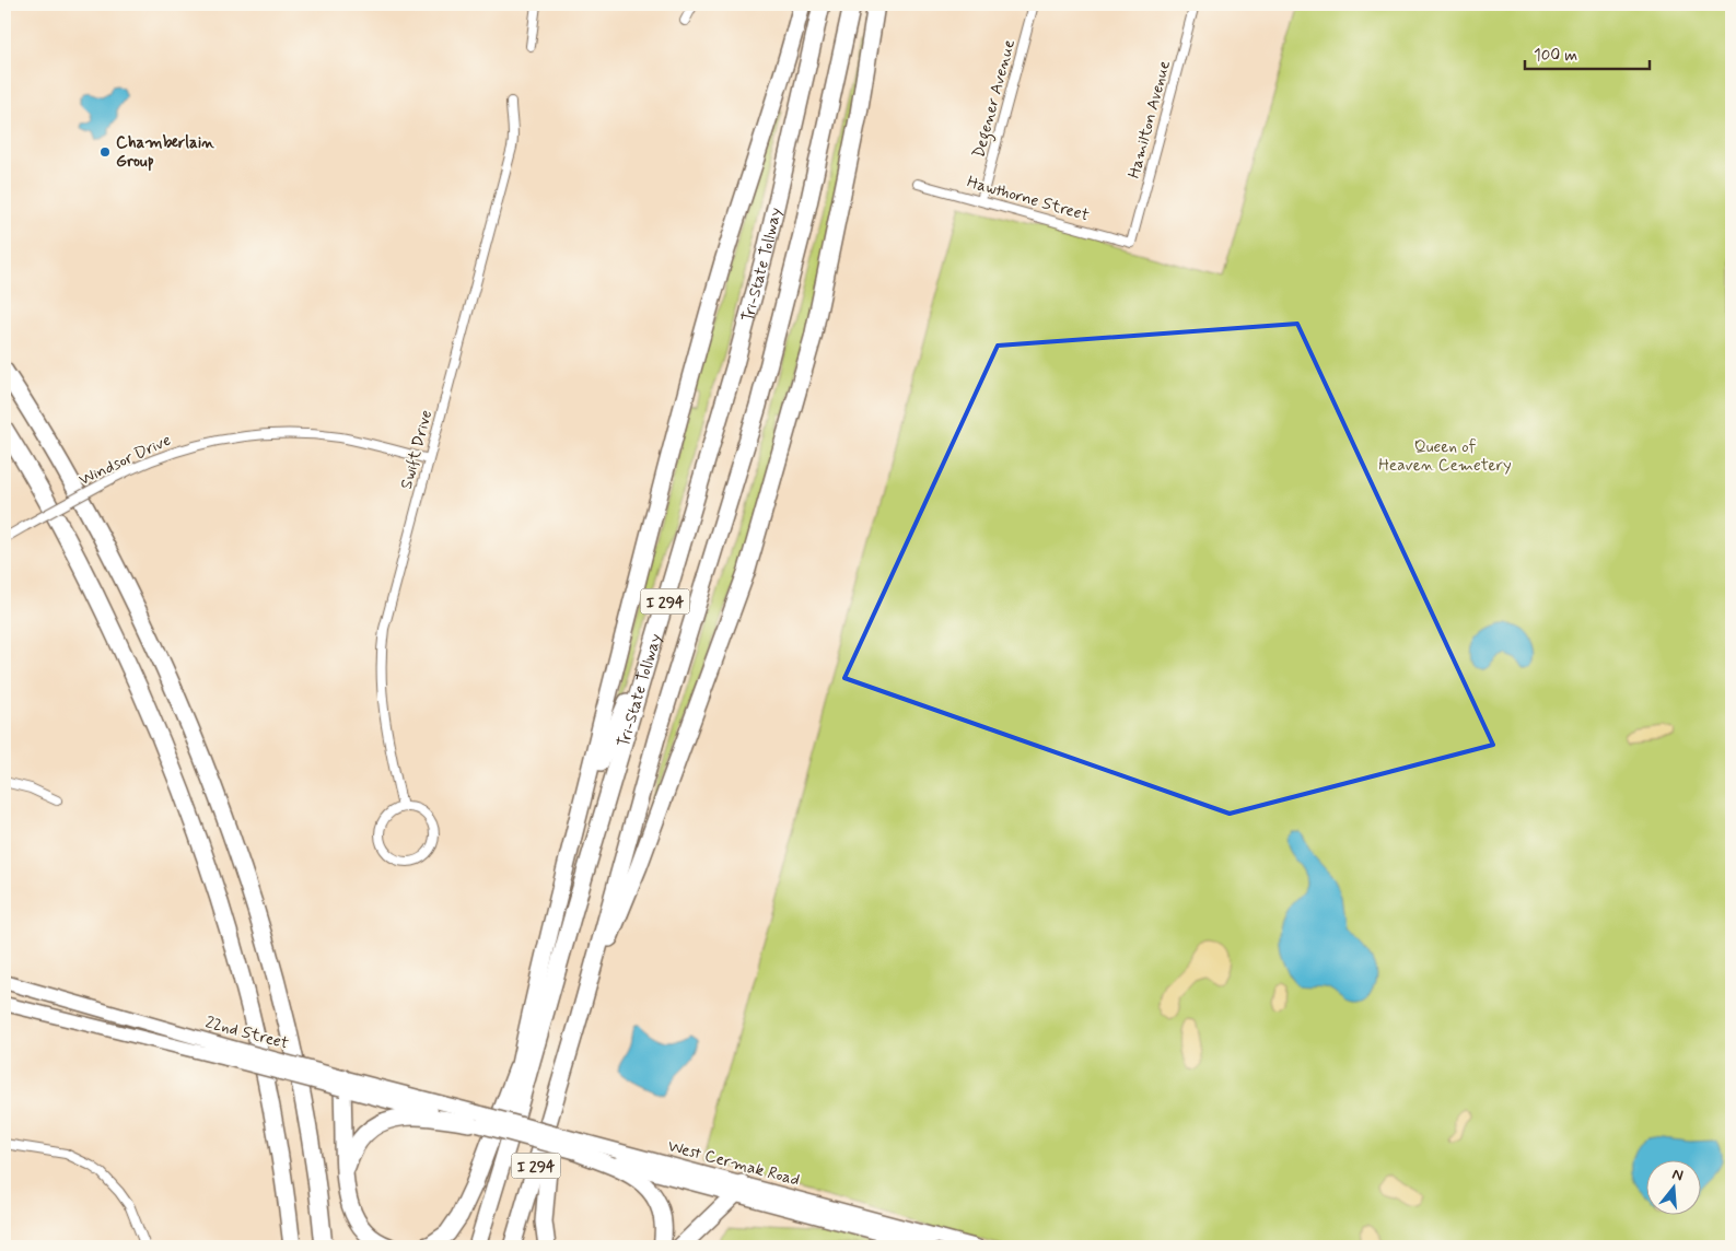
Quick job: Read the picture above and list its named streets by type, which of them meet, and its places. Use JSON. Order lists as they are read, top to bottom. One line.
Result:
{"streets":{"highway":["Tri-State Tollway","I 294"],"main road":["22nd Street","West Cermak Road"],"street":["Degener Avenue","Hamilton Avenue","Hawthorne Street","Swift Drive","Windsor Drive"]},"crossings":[["Degener Avenue","Hawthorne Street"],["Hamilton Avenue","Hawthorne Street"],["Swift Drive","Windsor Drive"],["22nd Street","West Cermak Road"]],"parks":["Queen of Heaven Cemetery"],"places":["Chamberlain Group"],"scale_bar":"100 m","north":"top"}
